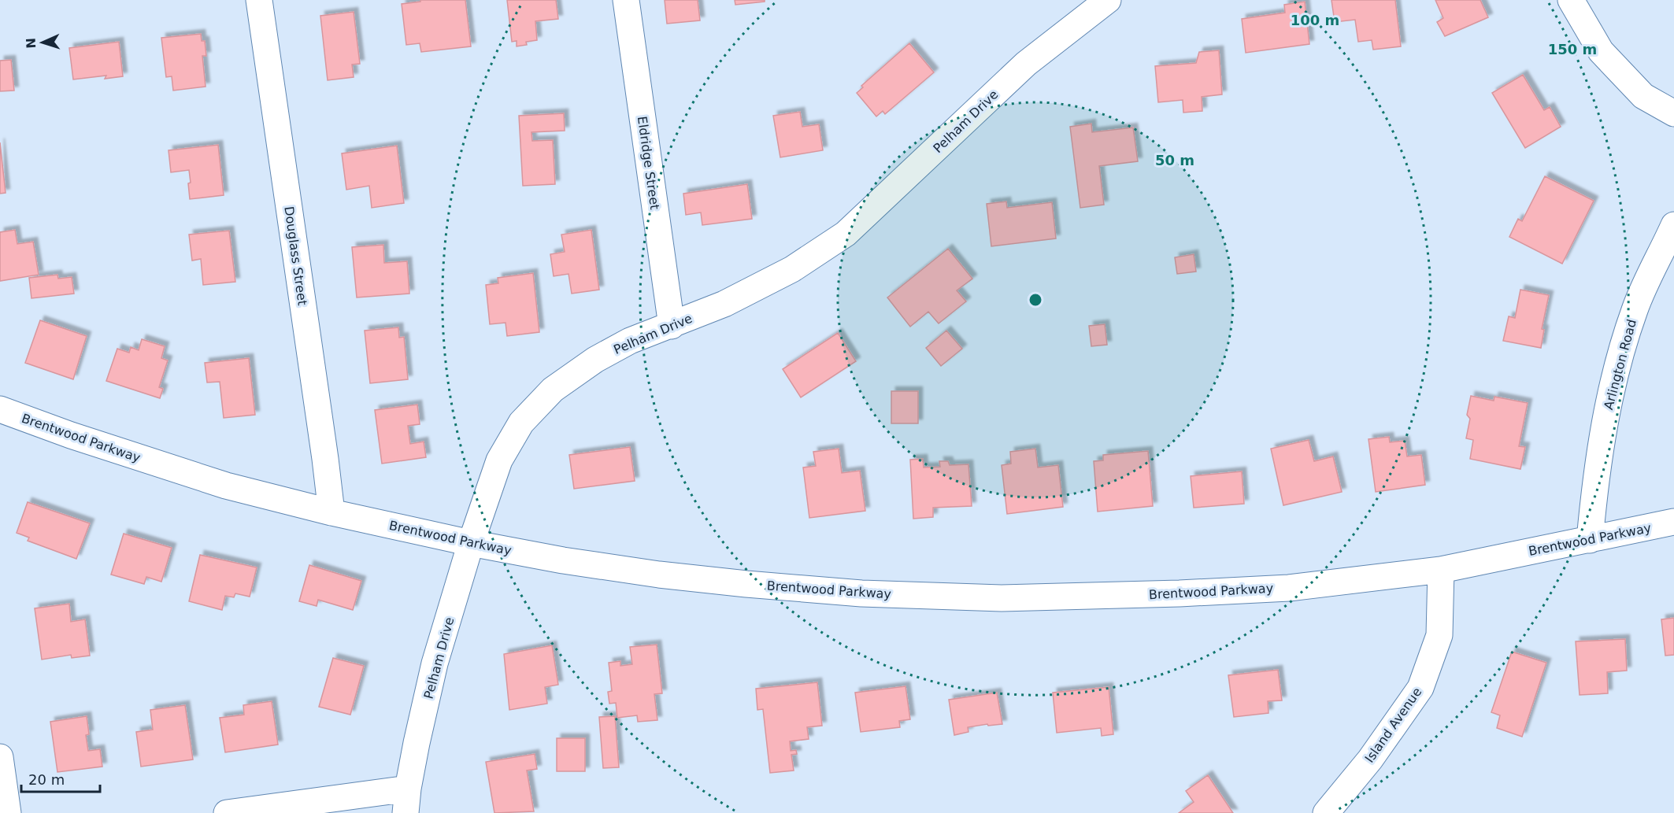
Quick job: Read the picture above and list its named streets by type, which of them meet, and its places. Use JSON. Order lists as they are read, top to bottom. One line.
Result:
{"streets":{"street":["Pelham Drive","Eldridge Street","Douglass Street","Arlington Road","Brentwood Parkway","Island Avenue"]},"crossings":[["Pelham Drive","Eldridge Street"],["Pelham Drive","Brentwood Parkway"],["Douglass Street","Brentwood Parkway"],["Arlington Road","Brentwood Parkway"],["Brentwood Parkway","Island Avenue"]],"scale_bar":"20 m","north":"left","rings":["100 m","150 m","50 m"]}
